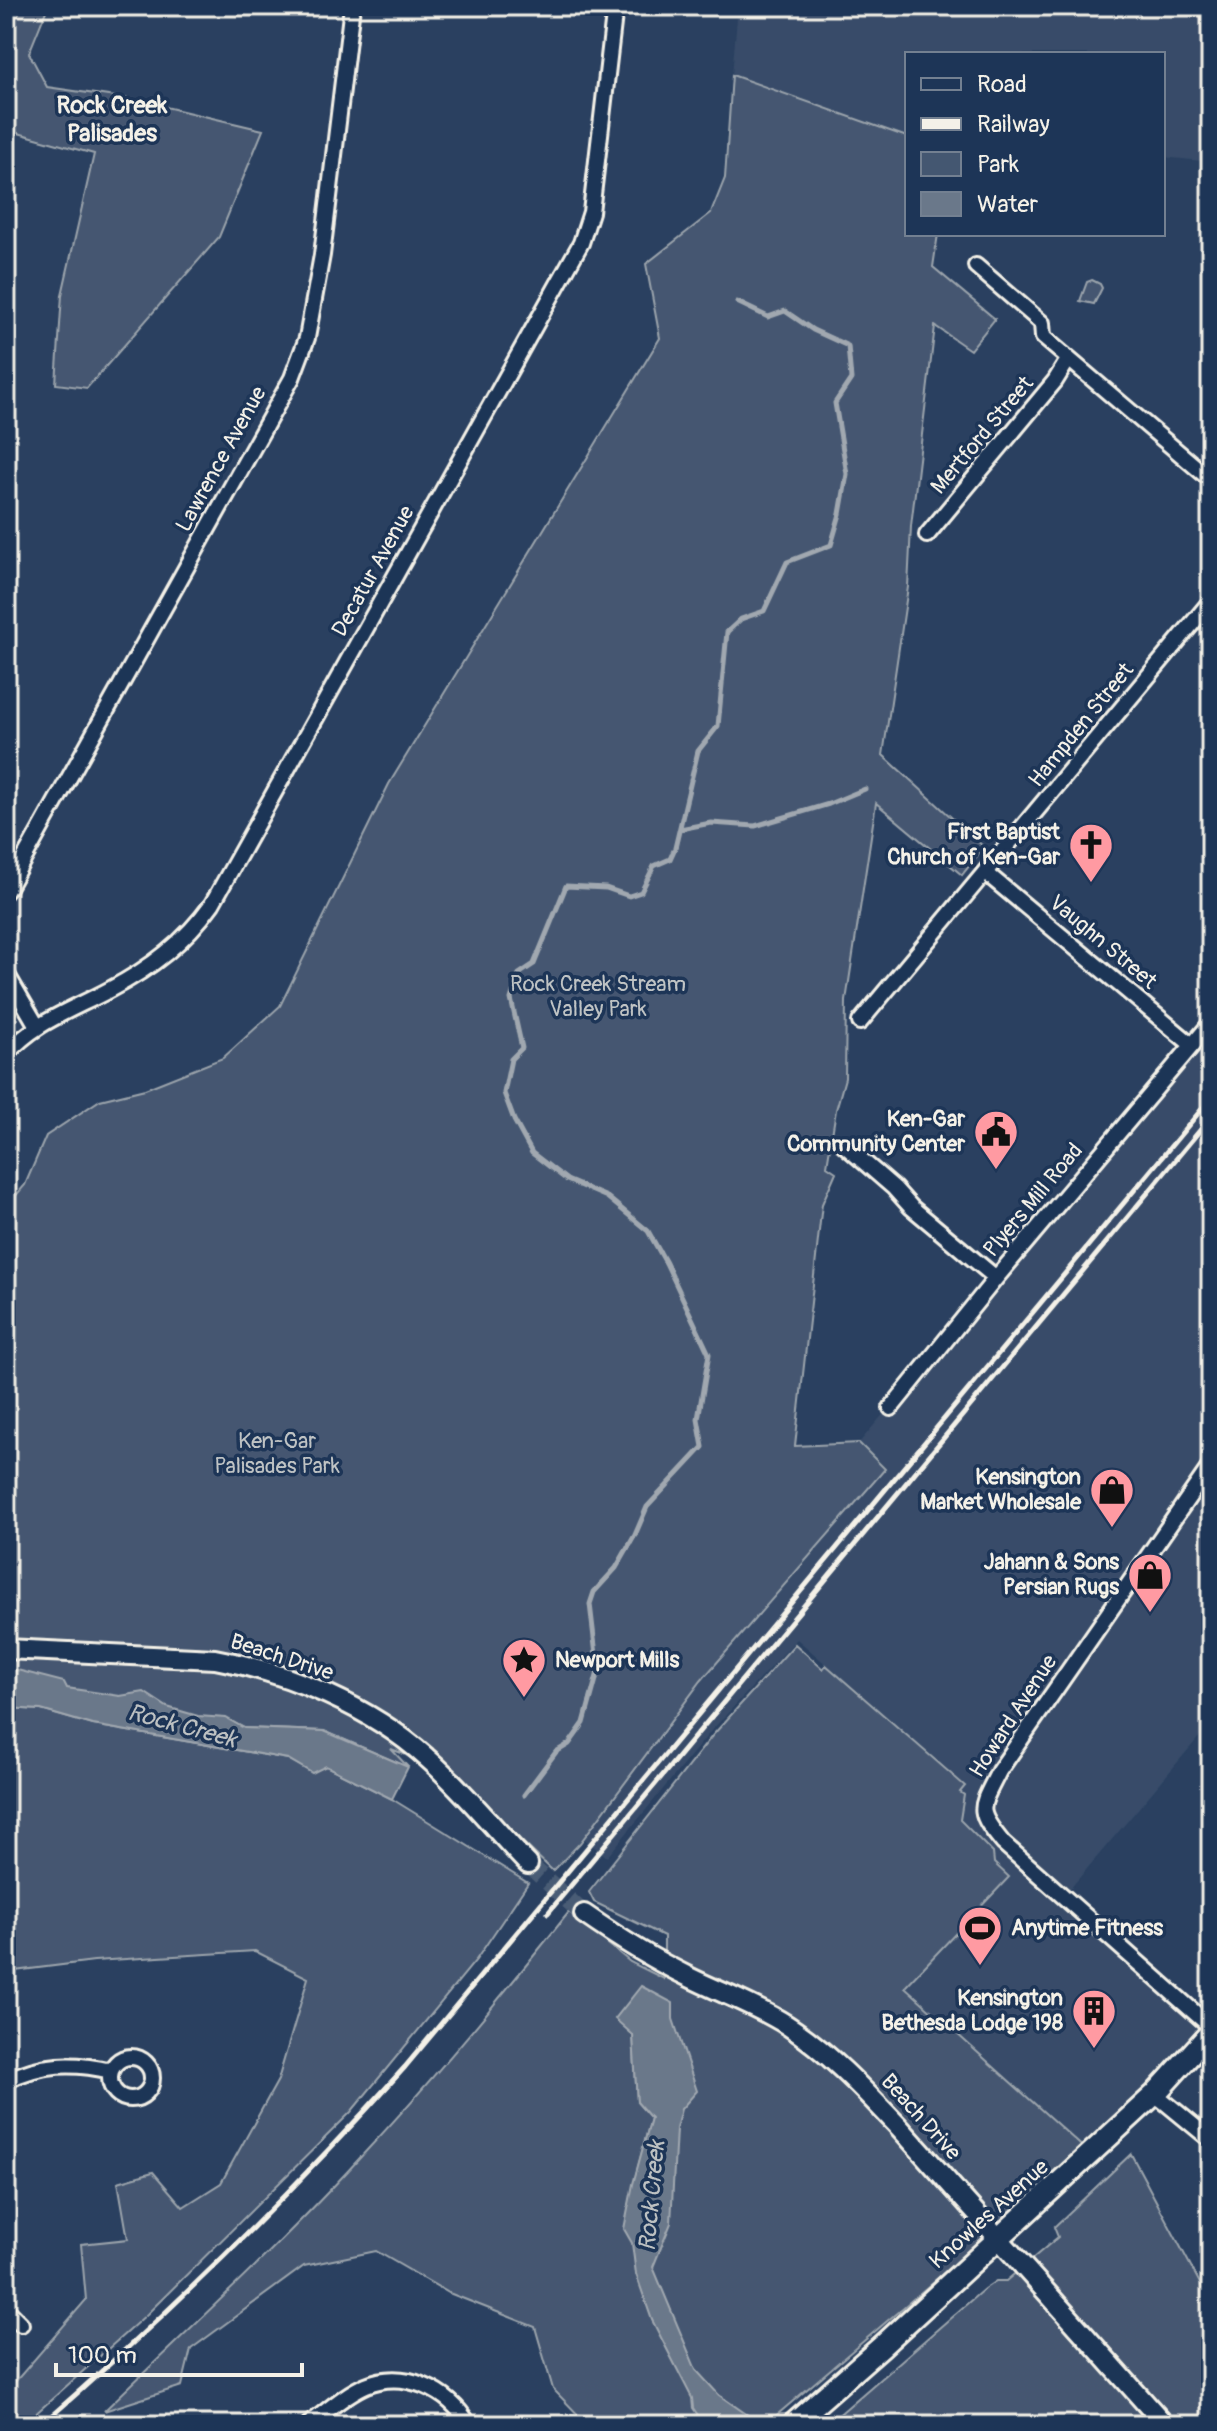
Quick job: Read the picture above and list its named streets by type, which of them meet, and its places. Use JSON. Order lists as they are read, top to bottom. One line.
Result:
{"streets":{"main road":["Knowles Avenue"],"street":["Mertford Street","Lawrence Avenue","Decatur Avenue","Hampden Street","Vaughn Street","Plyers Mill Road","Beach Drive","Howard Avenue"]},"crossings":[["Hampden Street","Vaughn Street"],["Vaughn Street","Plyers Mill Road"],["Beach Drive","Knowles Avenue"],["Howard Avenue","Knowles Avenue"]],"districts":["Rock Creek Palisades"],"water":["Rock Creek"],"parks":["Rock Creek Stream Valley Park","Ken-Gar Palisades Park"],"places":{"church":["First Baptist Church of Ken-Gar"],"public building":["Ken-Gar Community Center"],"shop":["Kensington Market Wholesale","Jahann & Sons Persian Rugs"],"place":["Newport Mills"],"sports":["Anytime Fitness"],"building":["Kensington Bethesda Lodge 198"]},"legend":["Road","Railway","Park","Water"],"scale_bar":"100 m"}
